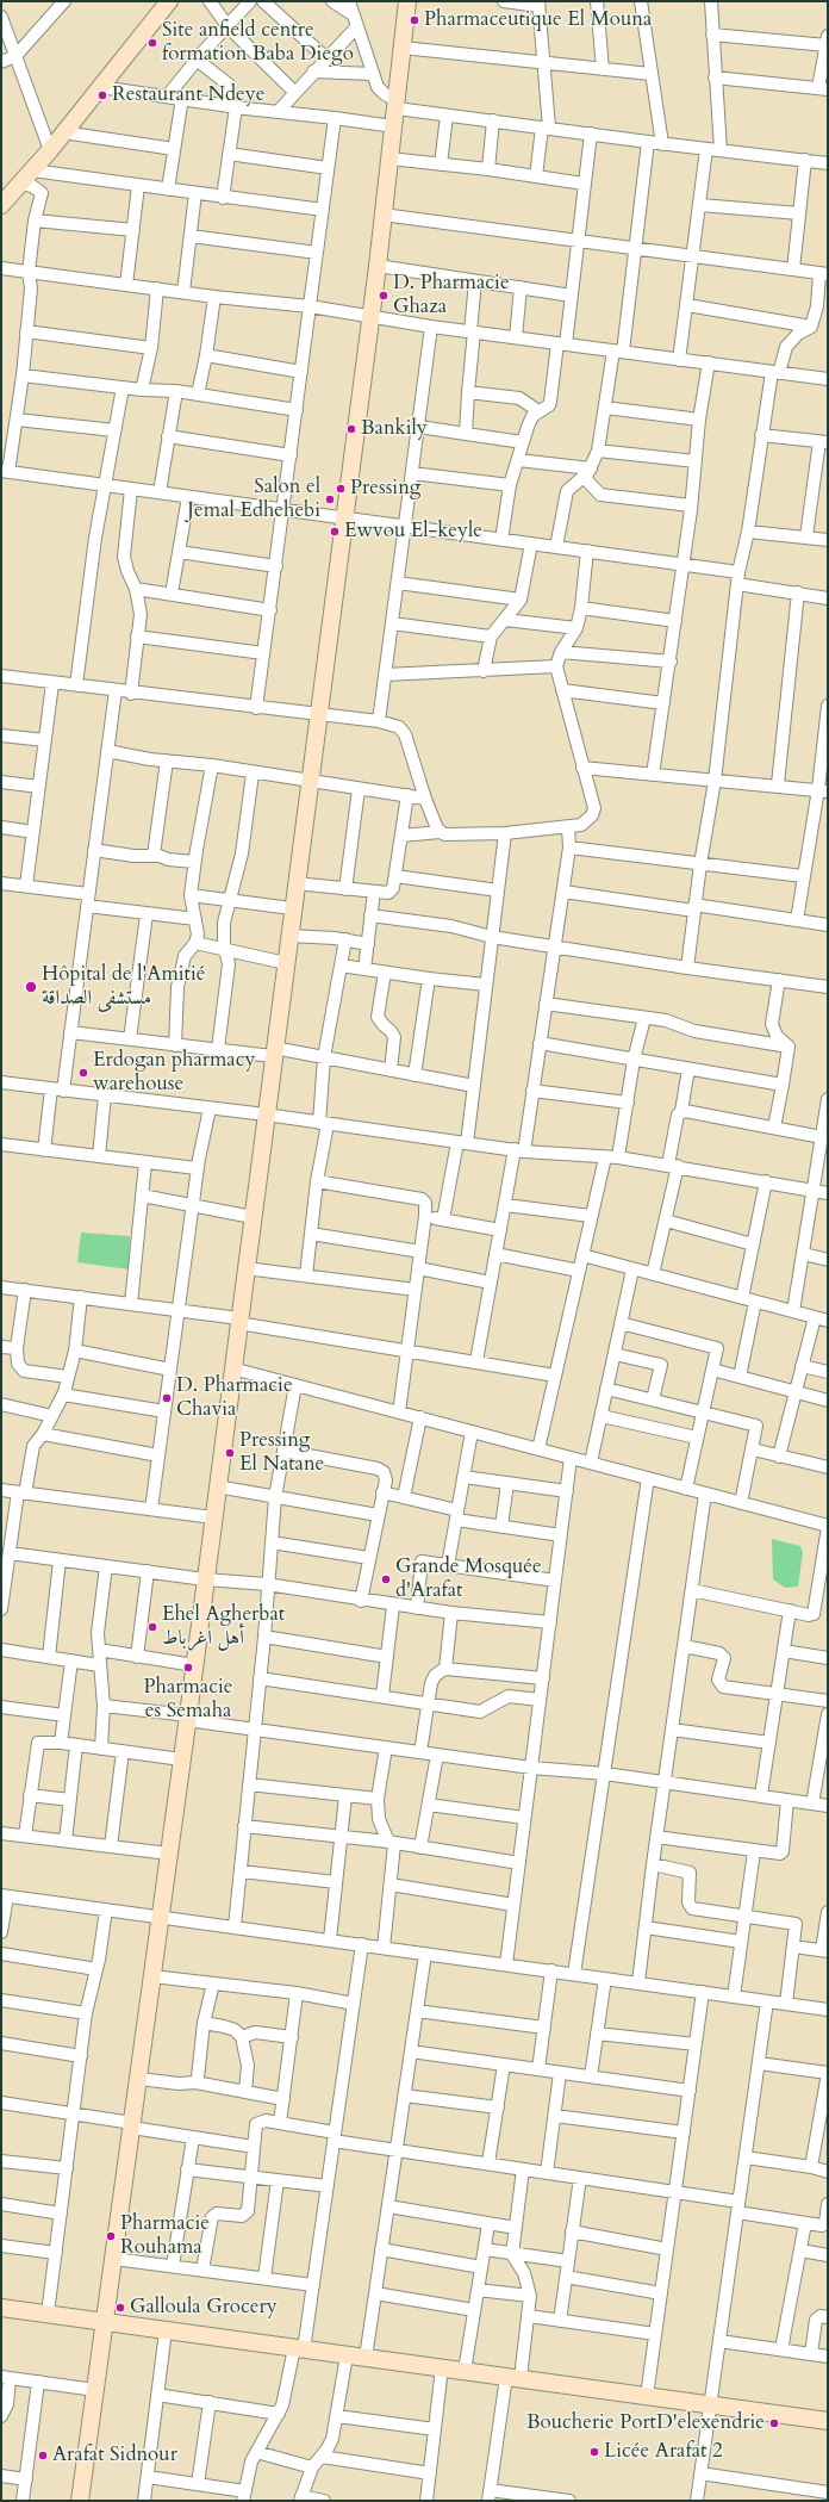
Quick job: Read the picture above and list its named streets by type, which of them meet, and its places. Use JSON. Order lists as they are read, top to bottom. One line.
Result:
{"places":["Pharmaceutique El Mouna","Site anfield centre formation Baba Diego","Restaurant Ndeye","D. Pharmacie Ghaza","Bankily","Pressing","Salon el Jemal Edhehebi","Ewvou El-keyle","Hôpital de l'Amitié مستشفى الصداقة","Erdogan pharmacy warehouse","D. Pharmacie Chavia","Pressing El Natane","Grande Mosquée d'Arafat","Ehel Agherbat أهل اغرباط","Pharmacie es Semaha","Pharmacie Rouhama","Galloula Grocery","Boucherie PortD'elexendrie","Licée Arafat 2","Arafat Sidnour"]}
